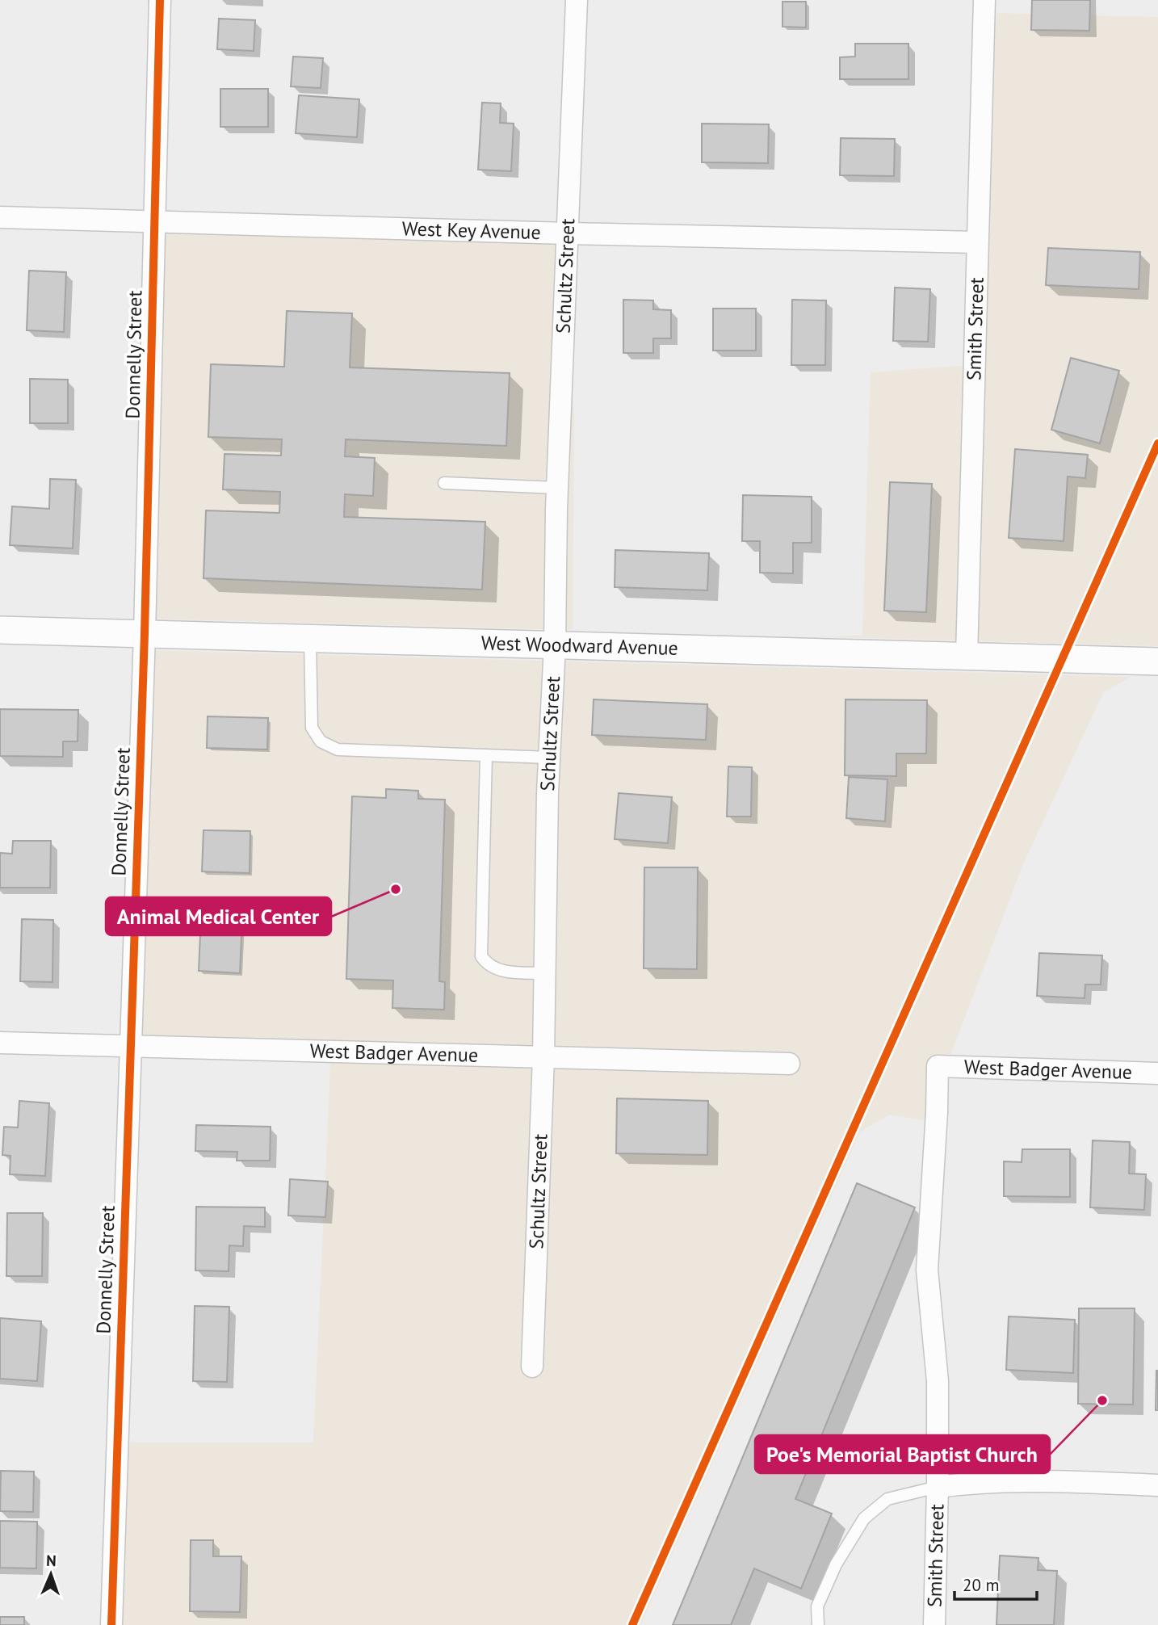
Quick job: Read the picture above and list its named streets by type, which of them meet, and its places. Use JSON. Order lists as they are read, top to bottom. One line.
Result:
{"streets":{"street":["West Key Avenue","Schultz Street","Smith Street","Donnelly Street","West Woodward Avenue","West Badger Avenue"]},"crossings":[["West Key Avenue","Schultz Street"],["West Key Avenue","Smith Street"],["West Key Avenue","Donnelly Street"],["Schultz Street","West Woodward Avenue"],["Schultz Street","West Badger Avenue"],["Smith Street","West Woodward Avenue"],["Smith Street","West Badger Avenue"],["Donnelly Street","West Woodward Avenue"],["Donnelly Street","West Badger Avenue"]],"places":["Animal Medical Center","Poe's Memorial Baptist Church"],"scale_bar":"20 m","north":"top"}
